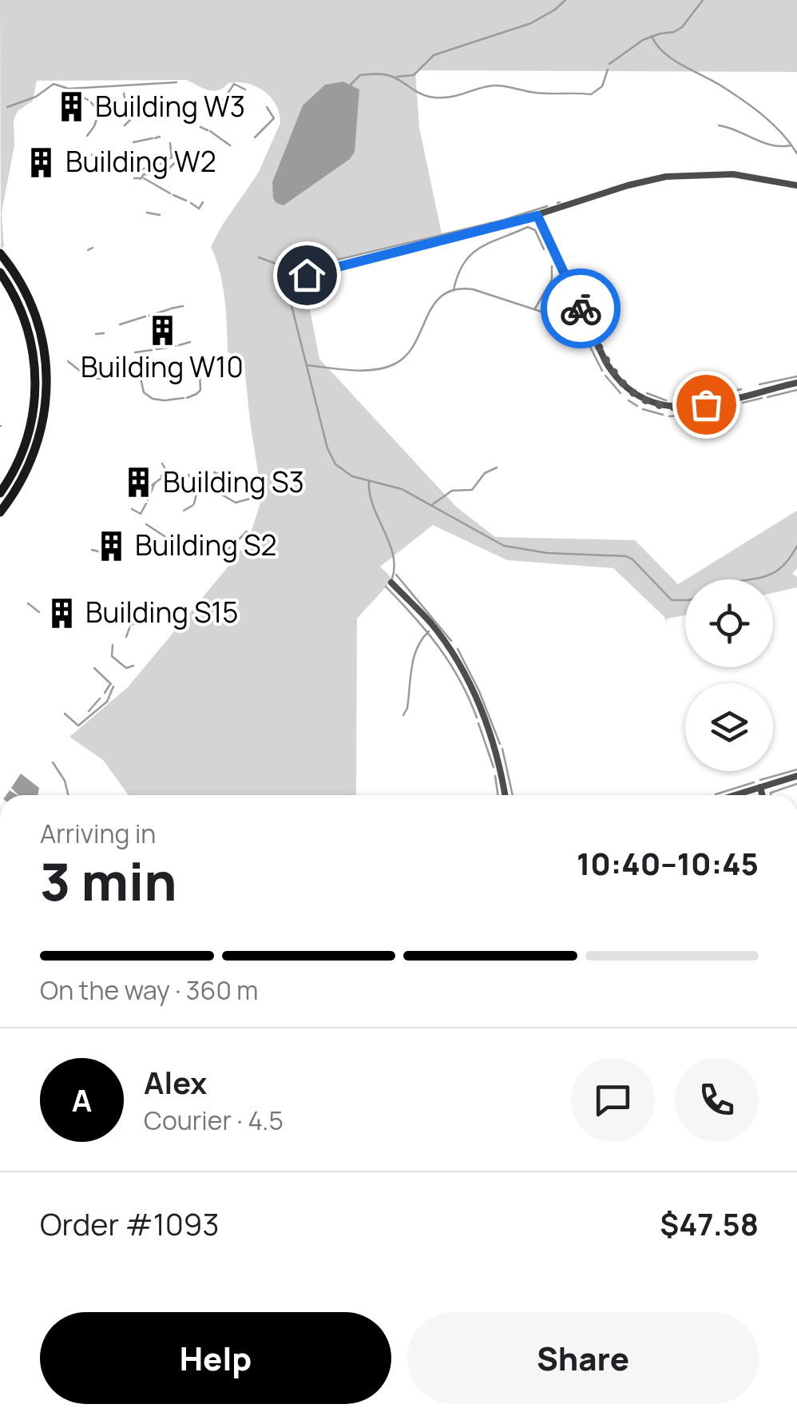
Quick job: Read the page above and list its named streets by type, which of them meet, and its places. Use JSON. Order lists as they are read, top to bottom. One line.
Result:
{"places":{"building":["Building W3","Building W2","Building W10","Building S3","Building S2","Building S15"]},"page":{"heading":["3 min","Arriving in","10:40–10:45"],"panel":["Alex","Courier · 4.5","Order #1093","$47.58"],"bar":"On the way · 360 m","round":"A","buttons":["Help","Share"]}}
